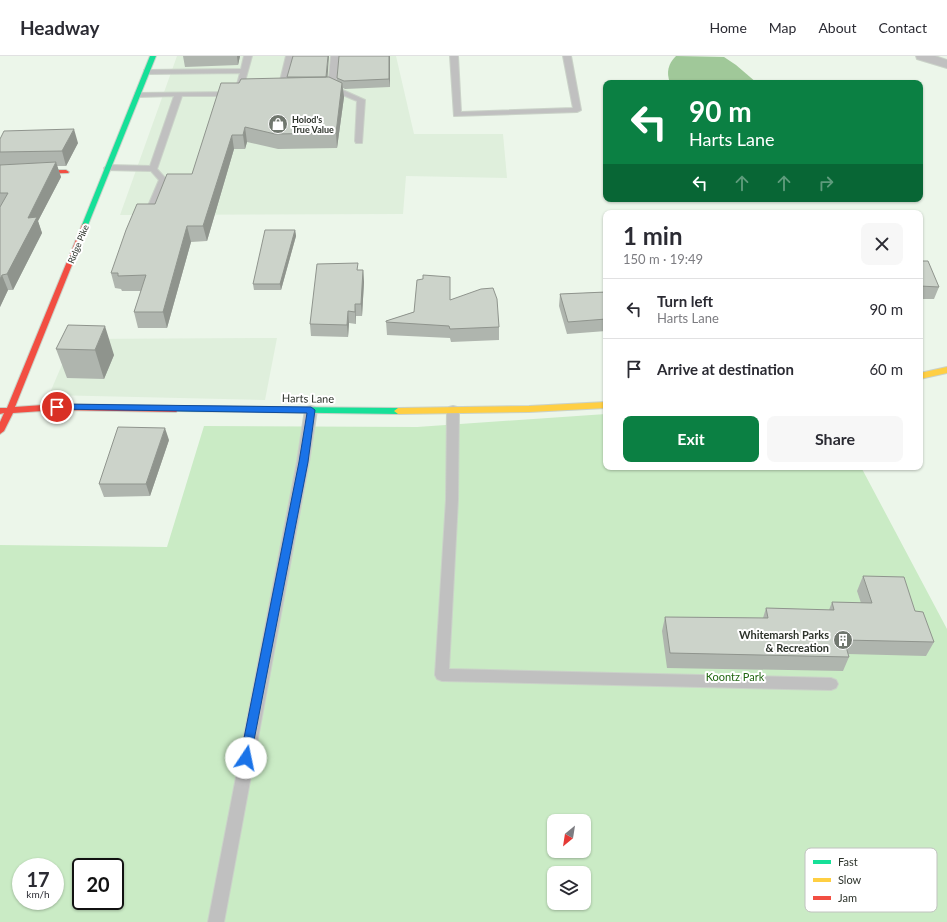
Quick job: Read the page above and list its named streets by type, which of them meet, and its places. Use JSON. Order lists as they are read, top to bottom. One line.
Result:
{"streets":{"main road":["Ridge Pike","Harts Lane"]},"crossings":[["Ridge Pike","Harts Lane"]],"parks":["Koontz Park"],"places":{"shop":["Holod's True Value"],"building":["Whitemarsh Parks & Recreation"]},"legend":["Fast","Slow","Jam"],"north":"bottom left","page":{"header":"Headway","nav":["Home","Map","About","Contact"],"turn":["90 m","Harts Lane"],"heading":["1 min","150 m · 19:49"],"list":[{"name":"Turn left","note":"Harts Lane","value":"90 m"},{"name":"Arrive at destination","value":"60 m"}],"buttons":["Exit","Share"],"speed":"17 km/h","limit":"20"}}
